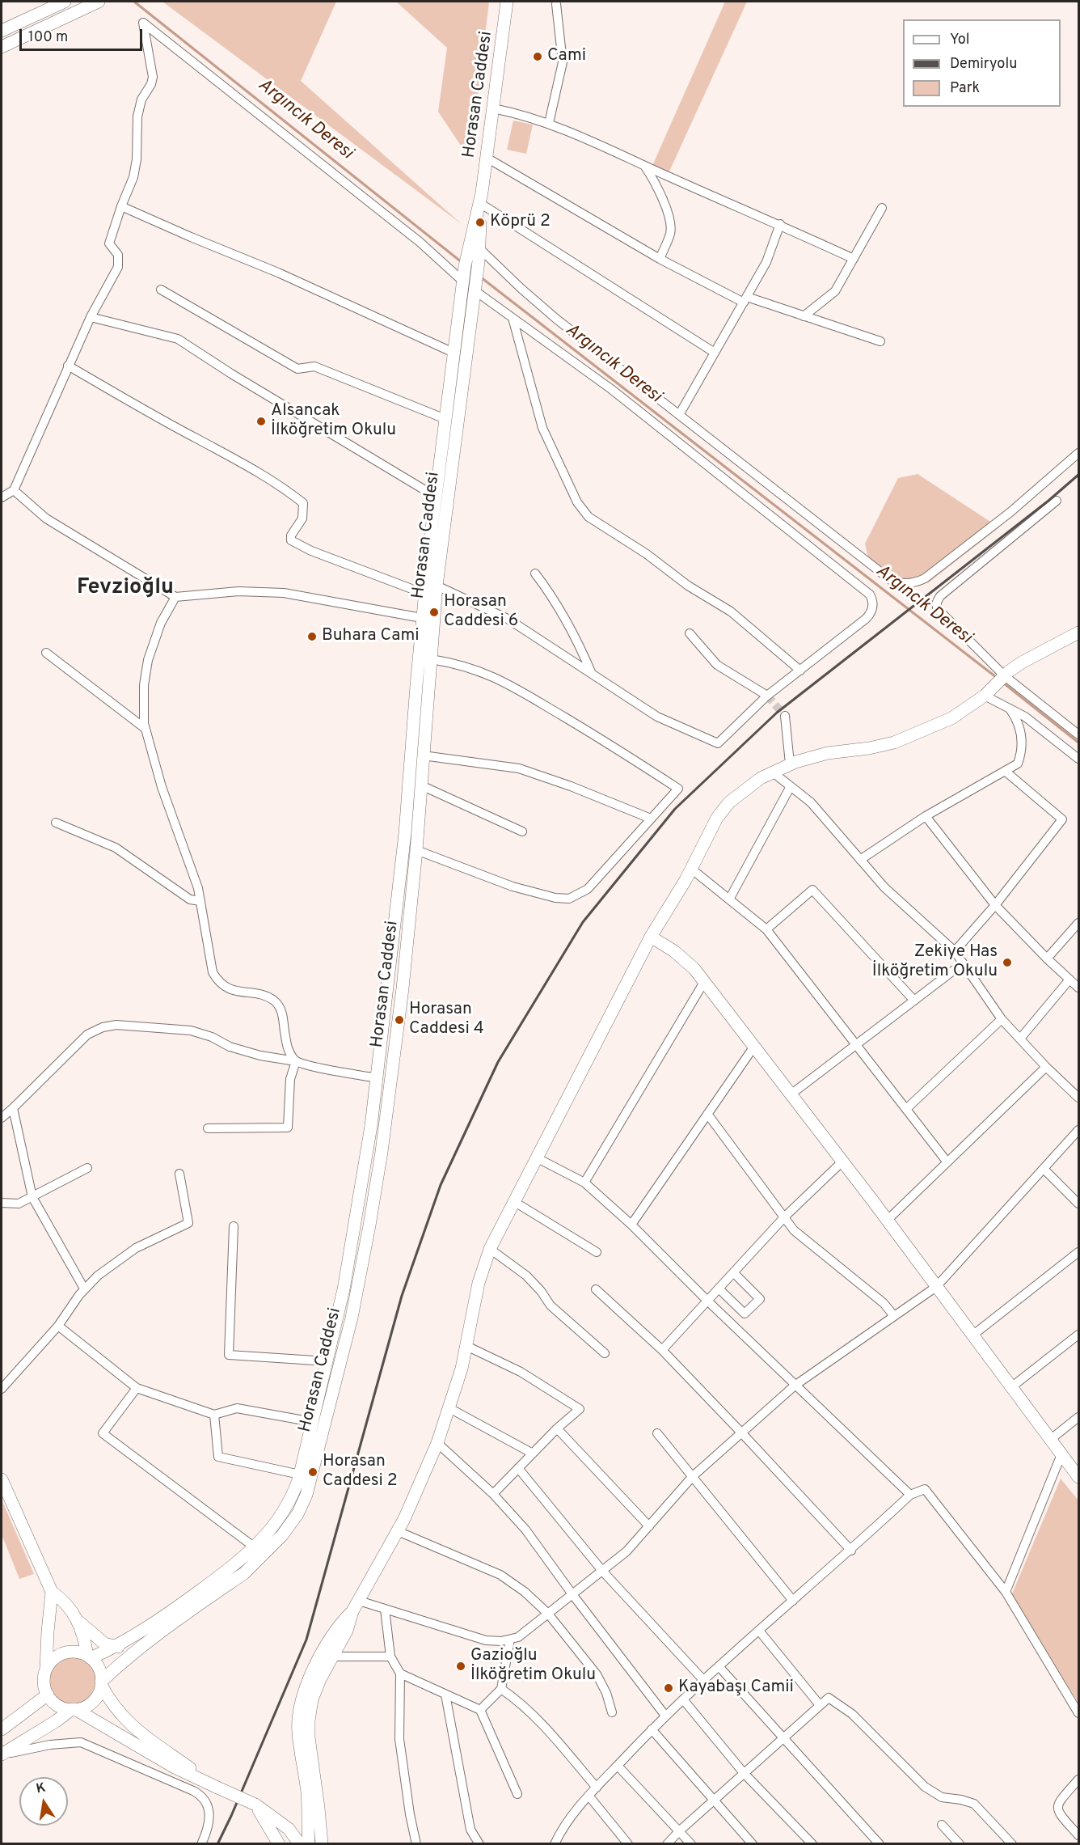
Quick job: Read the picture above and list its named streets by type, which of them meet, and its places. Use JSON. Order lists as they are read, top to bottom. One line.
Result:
{"streets":{"street":["Horasan Caddesi"]},"districts":["Fevzioğlu"],"water":["Argıncık Deresi"],"places":["Cami","Köprü 2","Alsancak İlköğretim Okulu","Horasan Caddesi 6","Buhara Cami","Zekiye Has İlköğretim Okulu","Horasan Caddesi 4","Horasan Caddesi 2","Gazioğlu İlköğretim Okulu","Kayabaşı Camii"],"legend":["Yol","Demiryolu","Park"],"scale_bar":"100 m","north":"top"}
